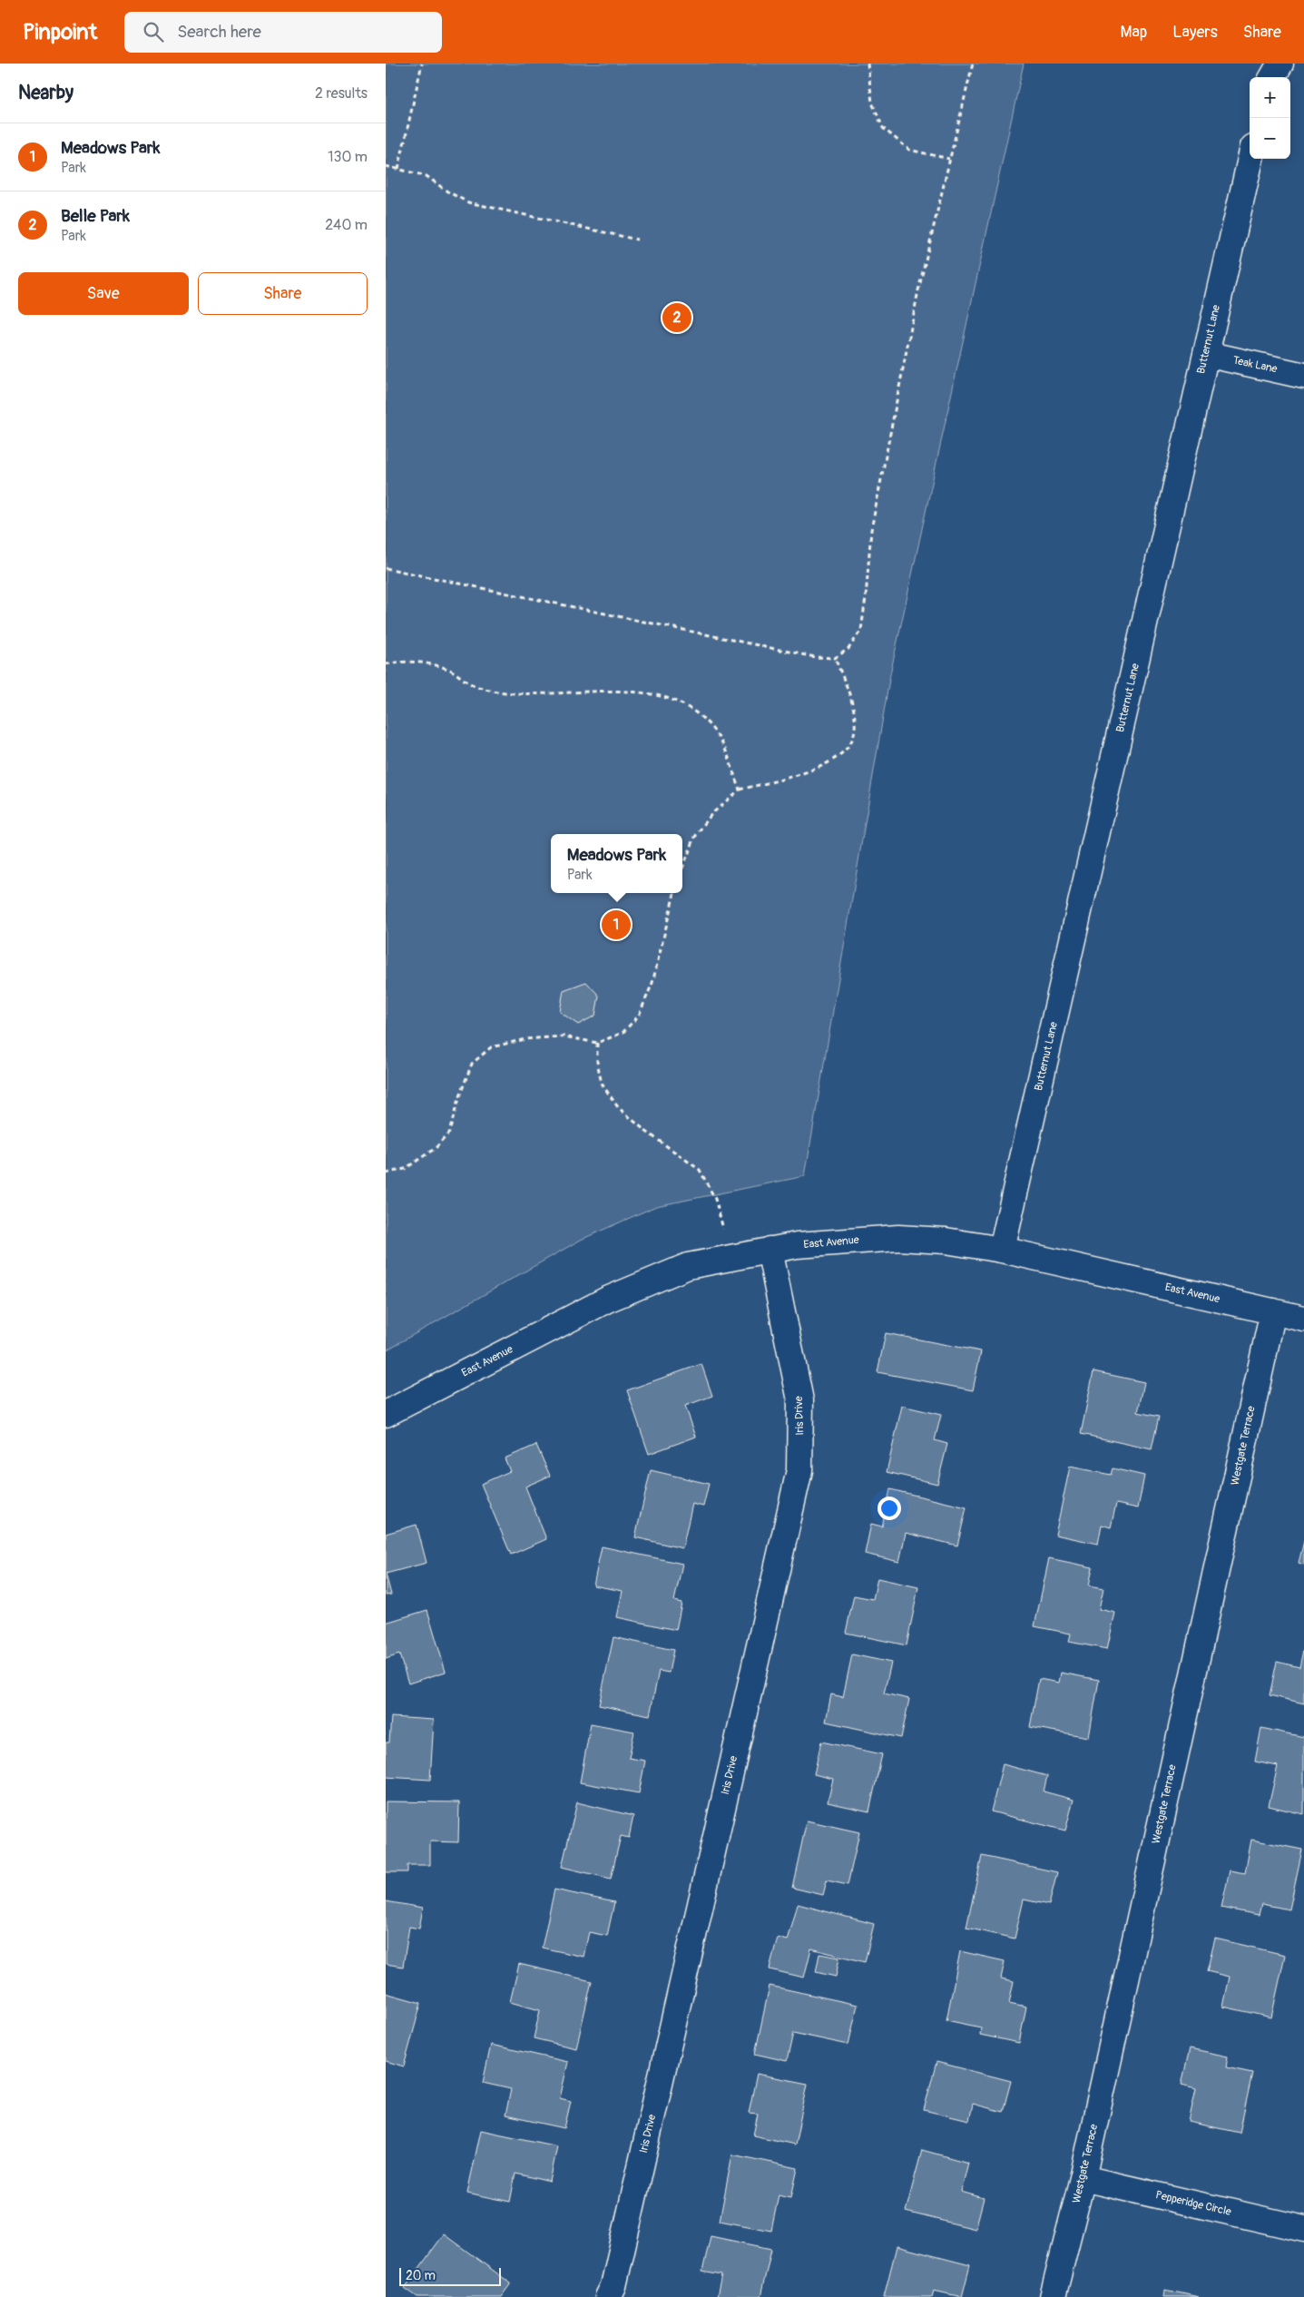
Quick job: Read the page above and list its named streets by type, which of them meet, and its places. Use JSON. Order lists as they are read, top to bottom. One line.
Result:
{"streets":{"street":["Butternut Lane","Teak Lane","East Avenue","Iris Drive","Westgate Terrace","Pepperidge Circle"]},"crossings":[["Butternut Lane","Teak Lane"],["Butternut Lane","East Avenue"],["East Avenue","Iris Drive"],["East Avenue","Westgate Terrace"],["Westgate Terrace","Pepperidge Circle"]],"scale_bar":"20 m","page":{"header":"Pinpoint","search":"Search here","nav":["Map","Layers","Share"],"heading":["Nearby","2 results"],"map_buttons":["+","−"],"list":[{"mark":"1","name":"Meadows Park","note":"Park","value":"130 m"},{"mark":"2","name":"Belle Park","note":"Park","value":"240 m"}],"buttons":["Save","Share"],"pins":["2","1"],"popup":["Meadows Park","Park"],"scale":"20 m"}}
